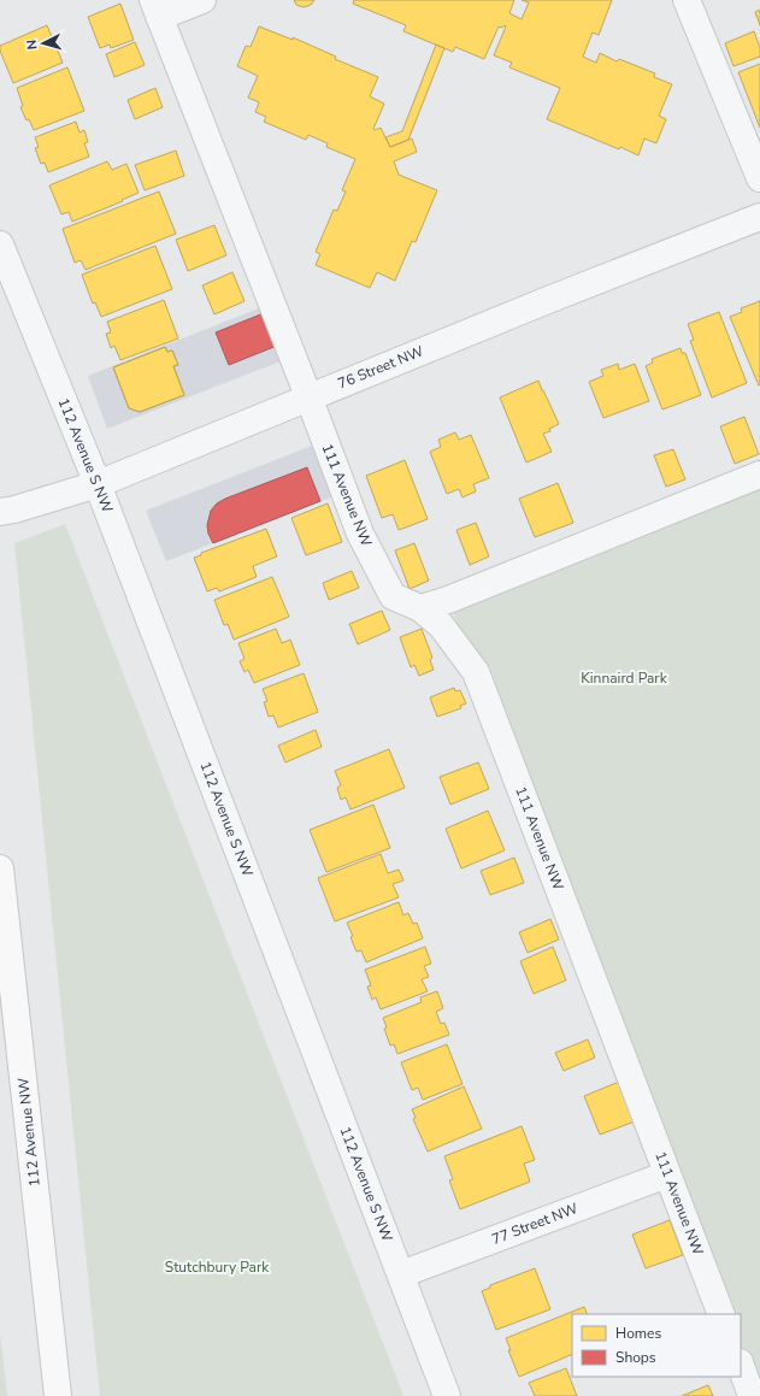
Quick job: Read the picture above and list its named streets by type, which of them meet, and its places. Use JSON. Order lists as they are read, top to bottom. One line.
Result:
{"streets":{"main road":["112 Avenue NW"],"street":["76 Street NW","112 Avenue S NW","111 Avenue NW","77 Street NW"]},"crossings":[["76 Street NW","112 Avenue S NW"],["76 Street NW","111 Avenue NW"],["112 Avenue S NW","77 Street NW"],["111 Avenue NW","77 Street NW"]],"parks":["Kinnaird Park","Stutchbury Park"],"legend":["Homes","Shops"],"north":"left"}
